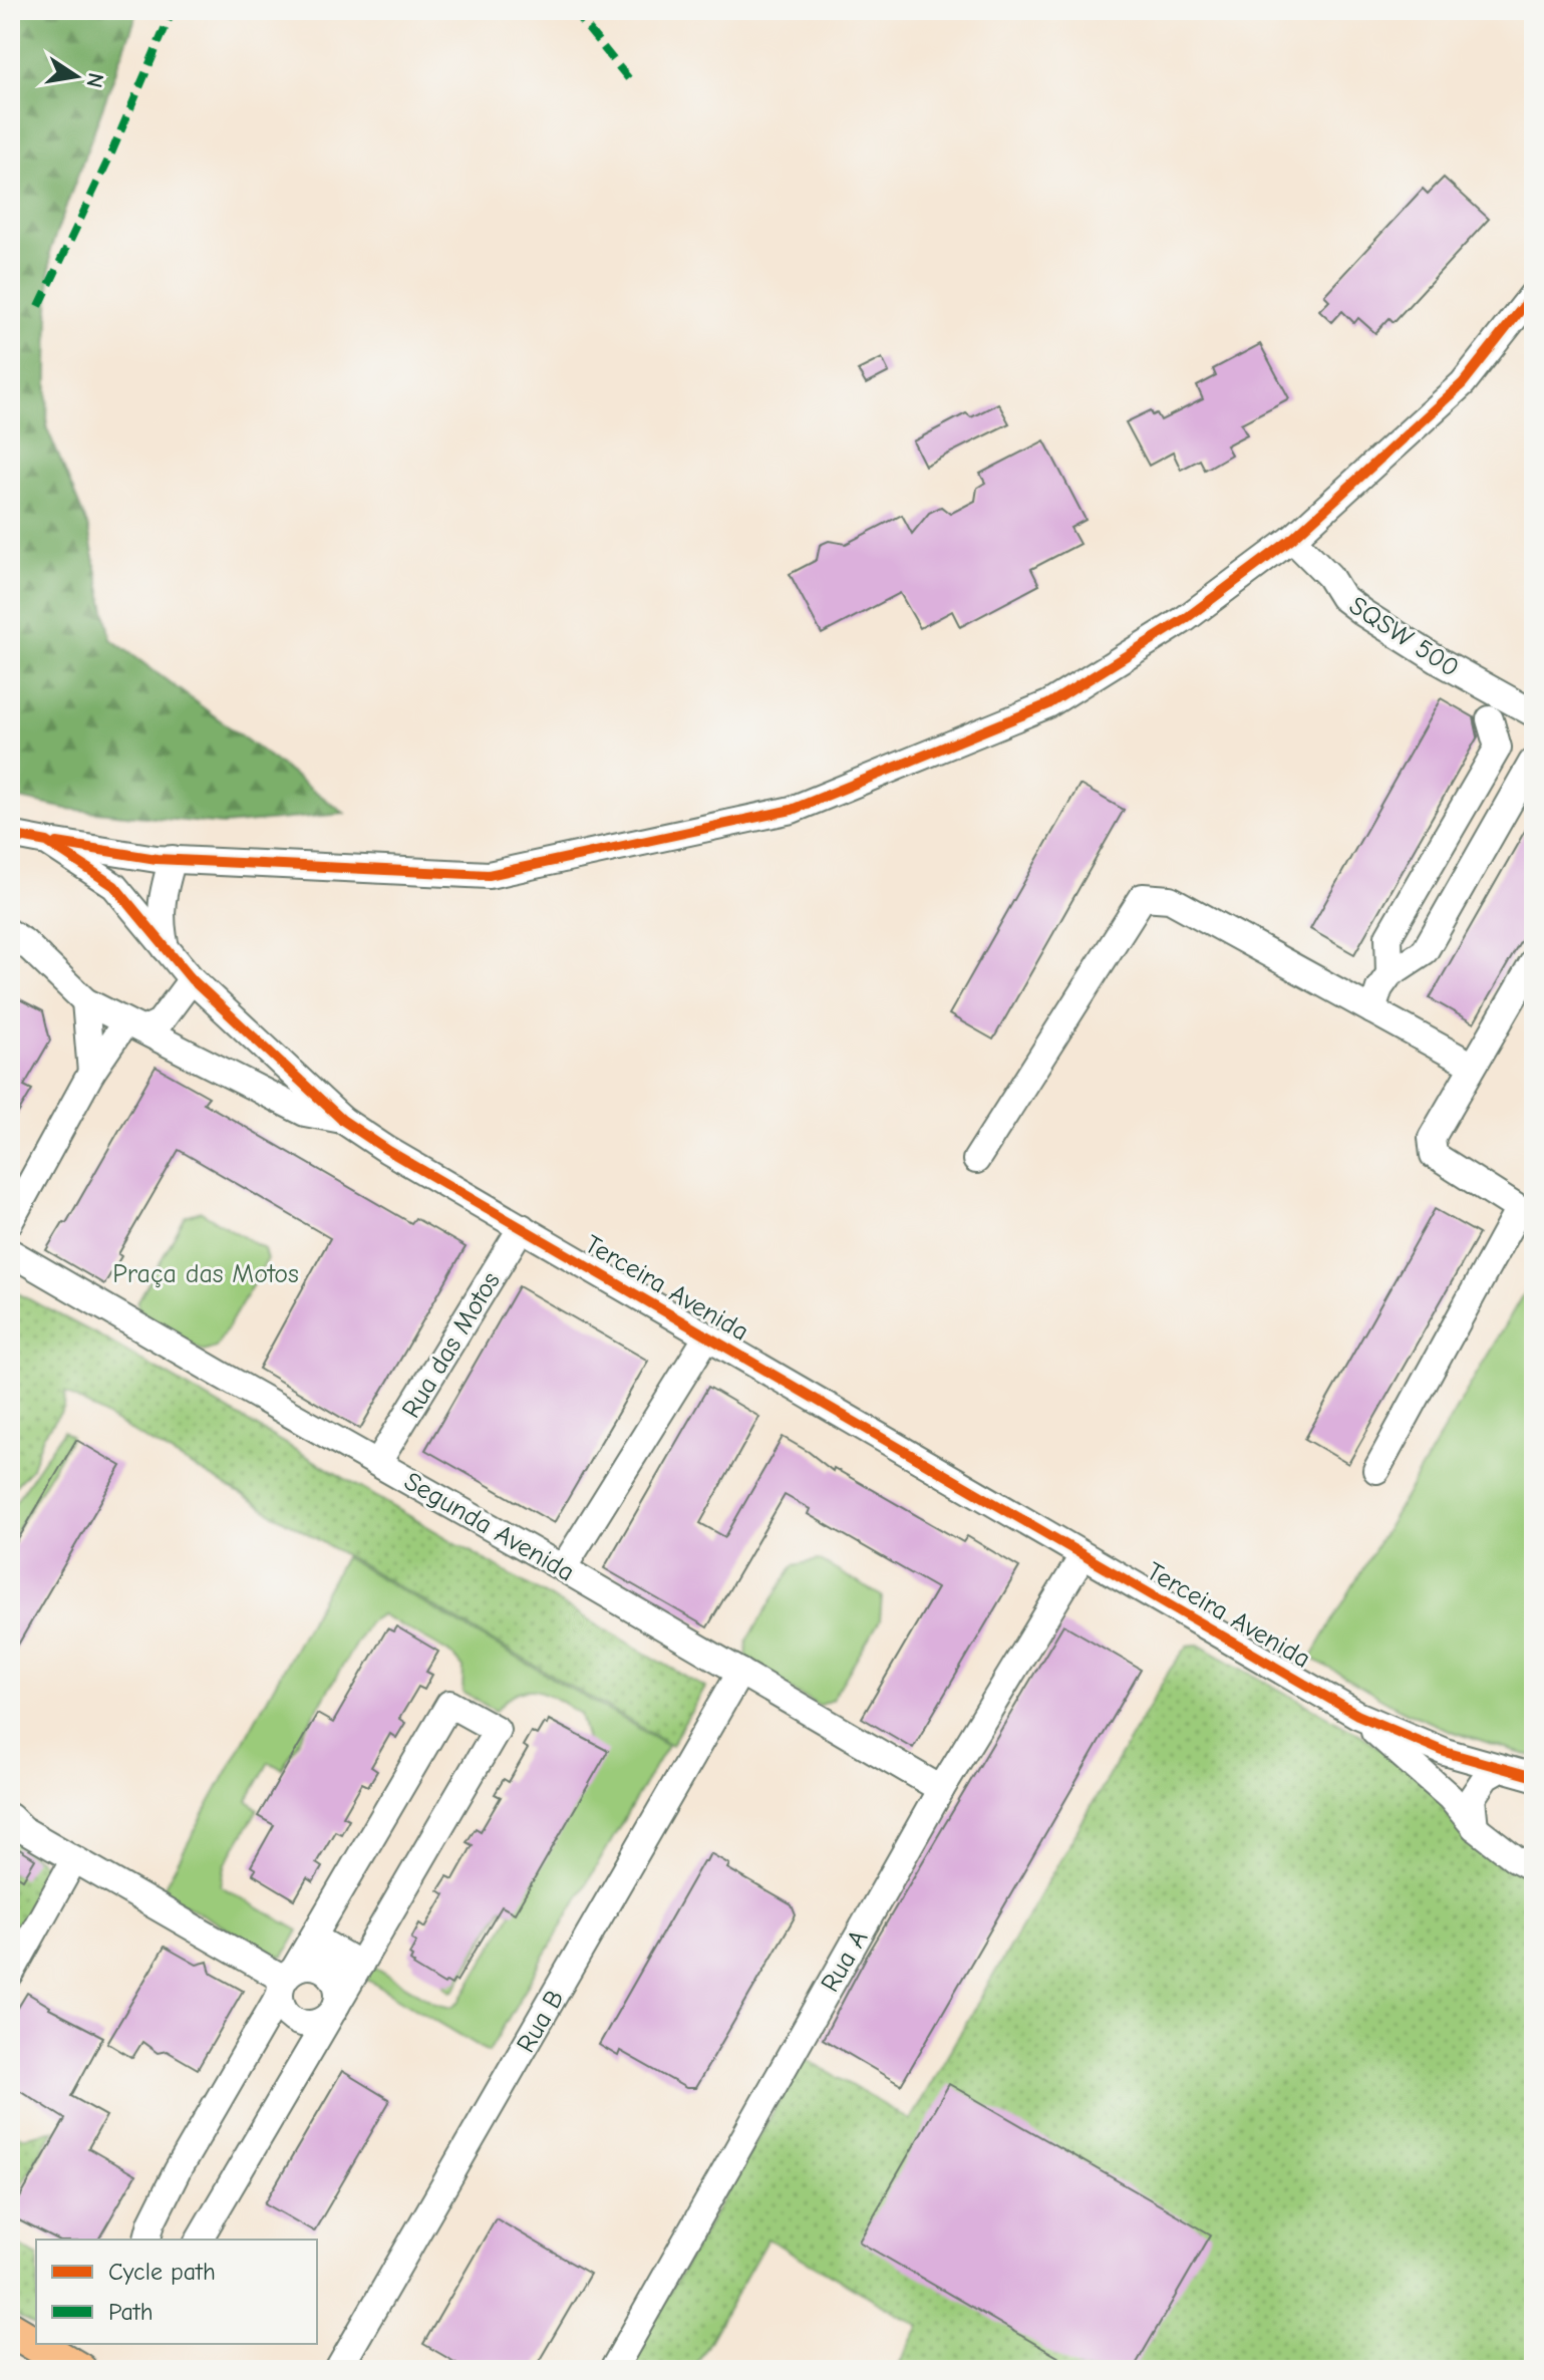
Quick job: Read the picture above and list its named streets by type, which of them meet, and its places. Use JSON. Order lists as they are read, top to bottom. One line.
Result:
{"streets":{"street":["SQSW 500","Terceira Avenida","Rua das Motos","Segunda Avenida","Rua A","Rua B"]},"crossings":[["Terceira Avenida","Rua das Motos"],["Terceira Avenida","Rua A"],["Rua das Motos","Segunda Avenida"],["Segunda Avenida","Rua A"],["Segunda Avenida","Rua B"]],"parks":["Praça das Motos"],"legend":["Cycle path","Path"],"north":"right"}
